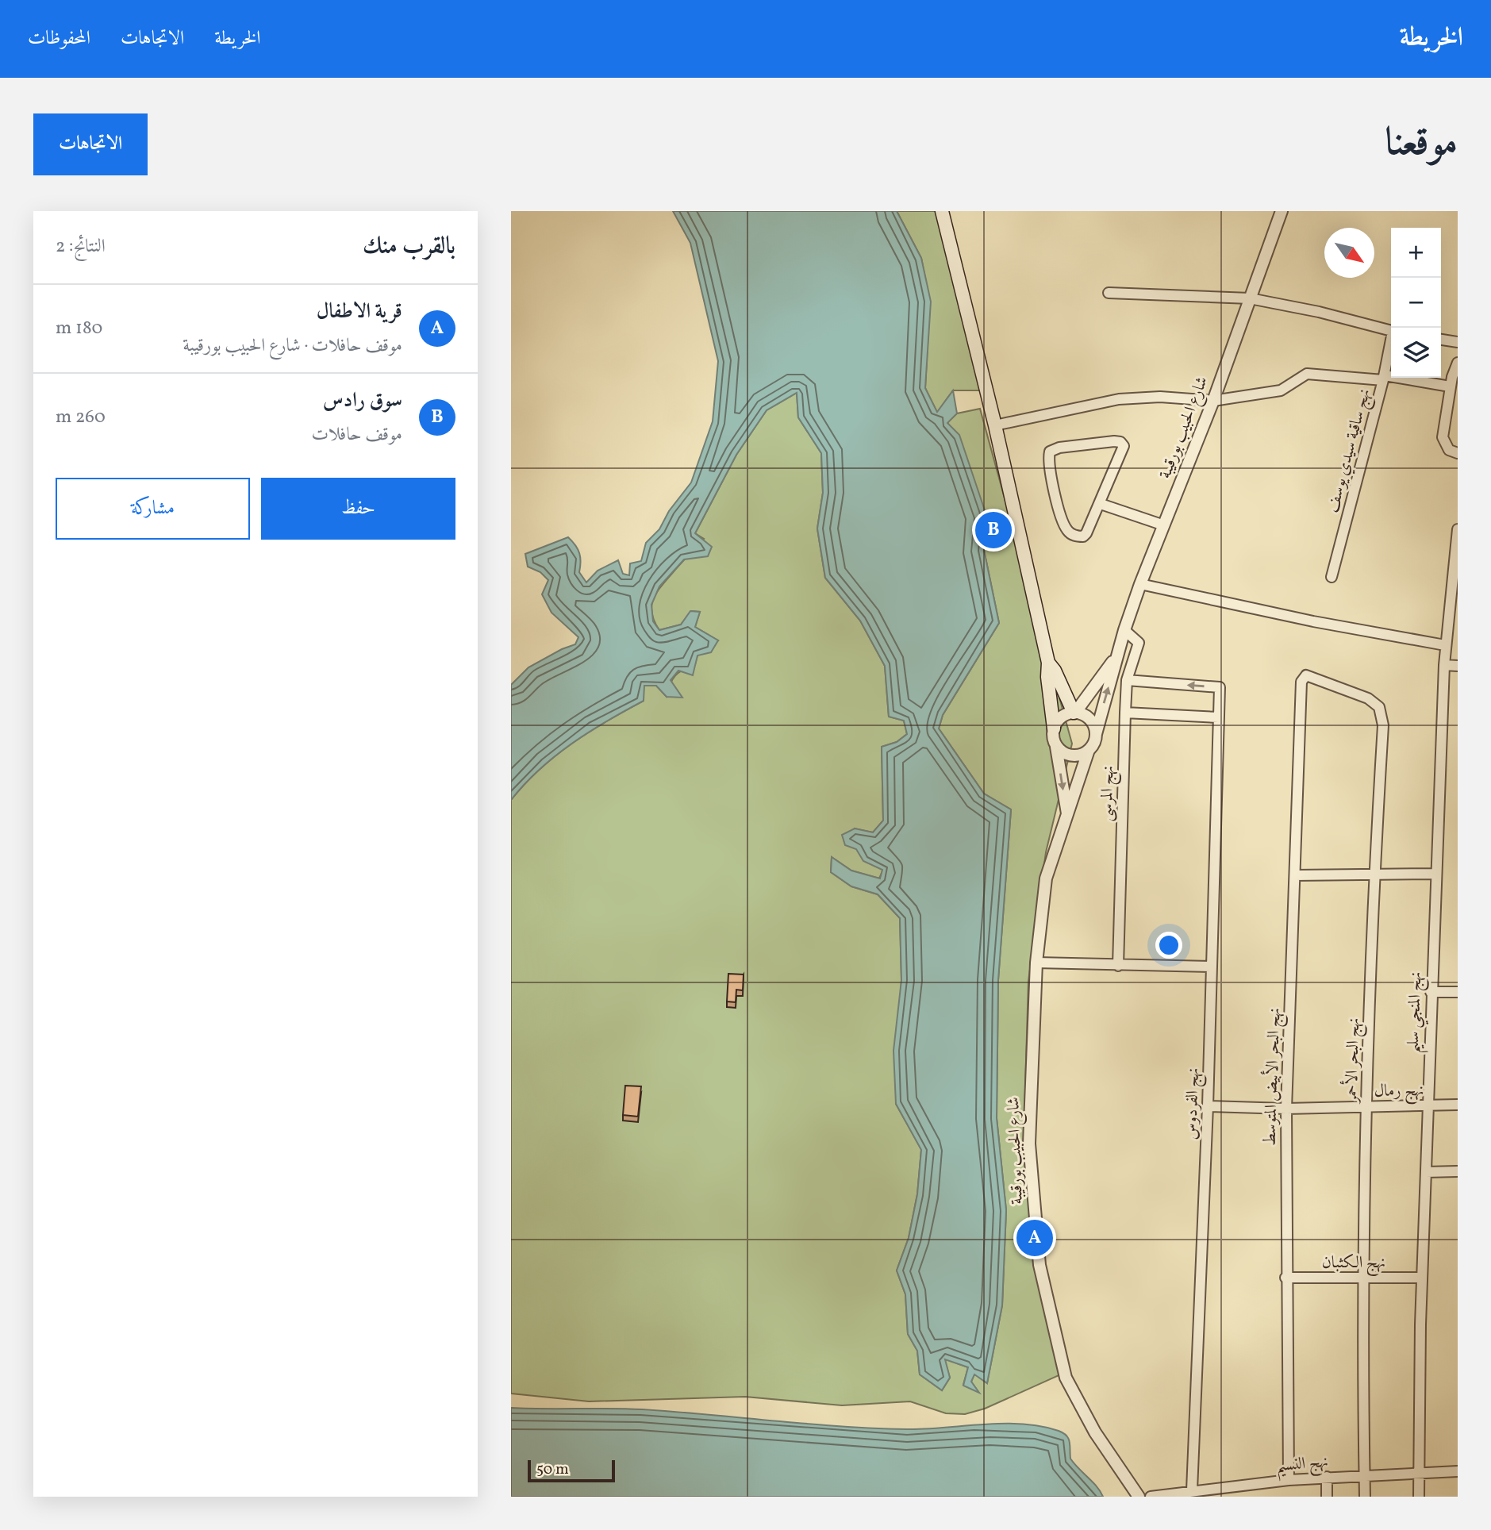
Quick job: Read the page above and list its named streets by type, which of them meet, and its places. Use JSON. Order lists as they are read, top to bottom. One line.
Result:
{"streets":{"street":["شارع الحبيب بورقيبة","نهج ساقية سيدي يوسف","نهج المرسى","نهج المنجي سليم","نهج البحر الأحمر","نهج البحر الأبيض المتوسط","نهج رمال","نهج الفردوس","نهج الكثبان","نهج النسيم"]},"crossings":[["شارع الحبيب بورقيبة","نهج المرسى"],["نهج المرسى","نهج الفردوس"],["نهج المنجي سليم","نهج رمال"],["نهج المنجي سليم","نهج الكثبان"],["نهج المنجي سليم","نهج النسيم"],["نهج البحر الأحمر","نهج البحر الأبيض المتوسط"],["نهج البحر الأحمر","نهج رمال"],["نهج البحر الأحمر","نهج الكثبان"],["نهج البحر الأحمر","نهج النسيم"],["نهج البحر الأبيض المتوسط","نهج رمال"],["نهج البحر الأبيض المتوسط","نهج الكثبان"],["نهج البحر الأبيض المتوسط","نهج النسيم"],["نهج رمال","نهج الفردوس"],["نهج الفردوس","نهج النسيم"]],"scale_bar":"50 m","north":"bottom right","page":{"header":"الخريطة","nav":["الخريطة","الاتجاهات","المحفوظات"],"title":"موقعنا","buttons":["الاتجاهات",["حفظ","مشاركة"]],"heading":["بالقرب منك","النتائج: 2"],"map_buttons":["+","−"],"list":[{"mark":"A","name":"قرية الاطفال","note":"موقف حافلات · شارع الحبيب بورقيبة","value":"180 m"},{"mark":"B","name":"سوق رادس","note":"موقف حافلات","value":"260 m"}],"pins":["B","A"],"scale":"50 m"}}
